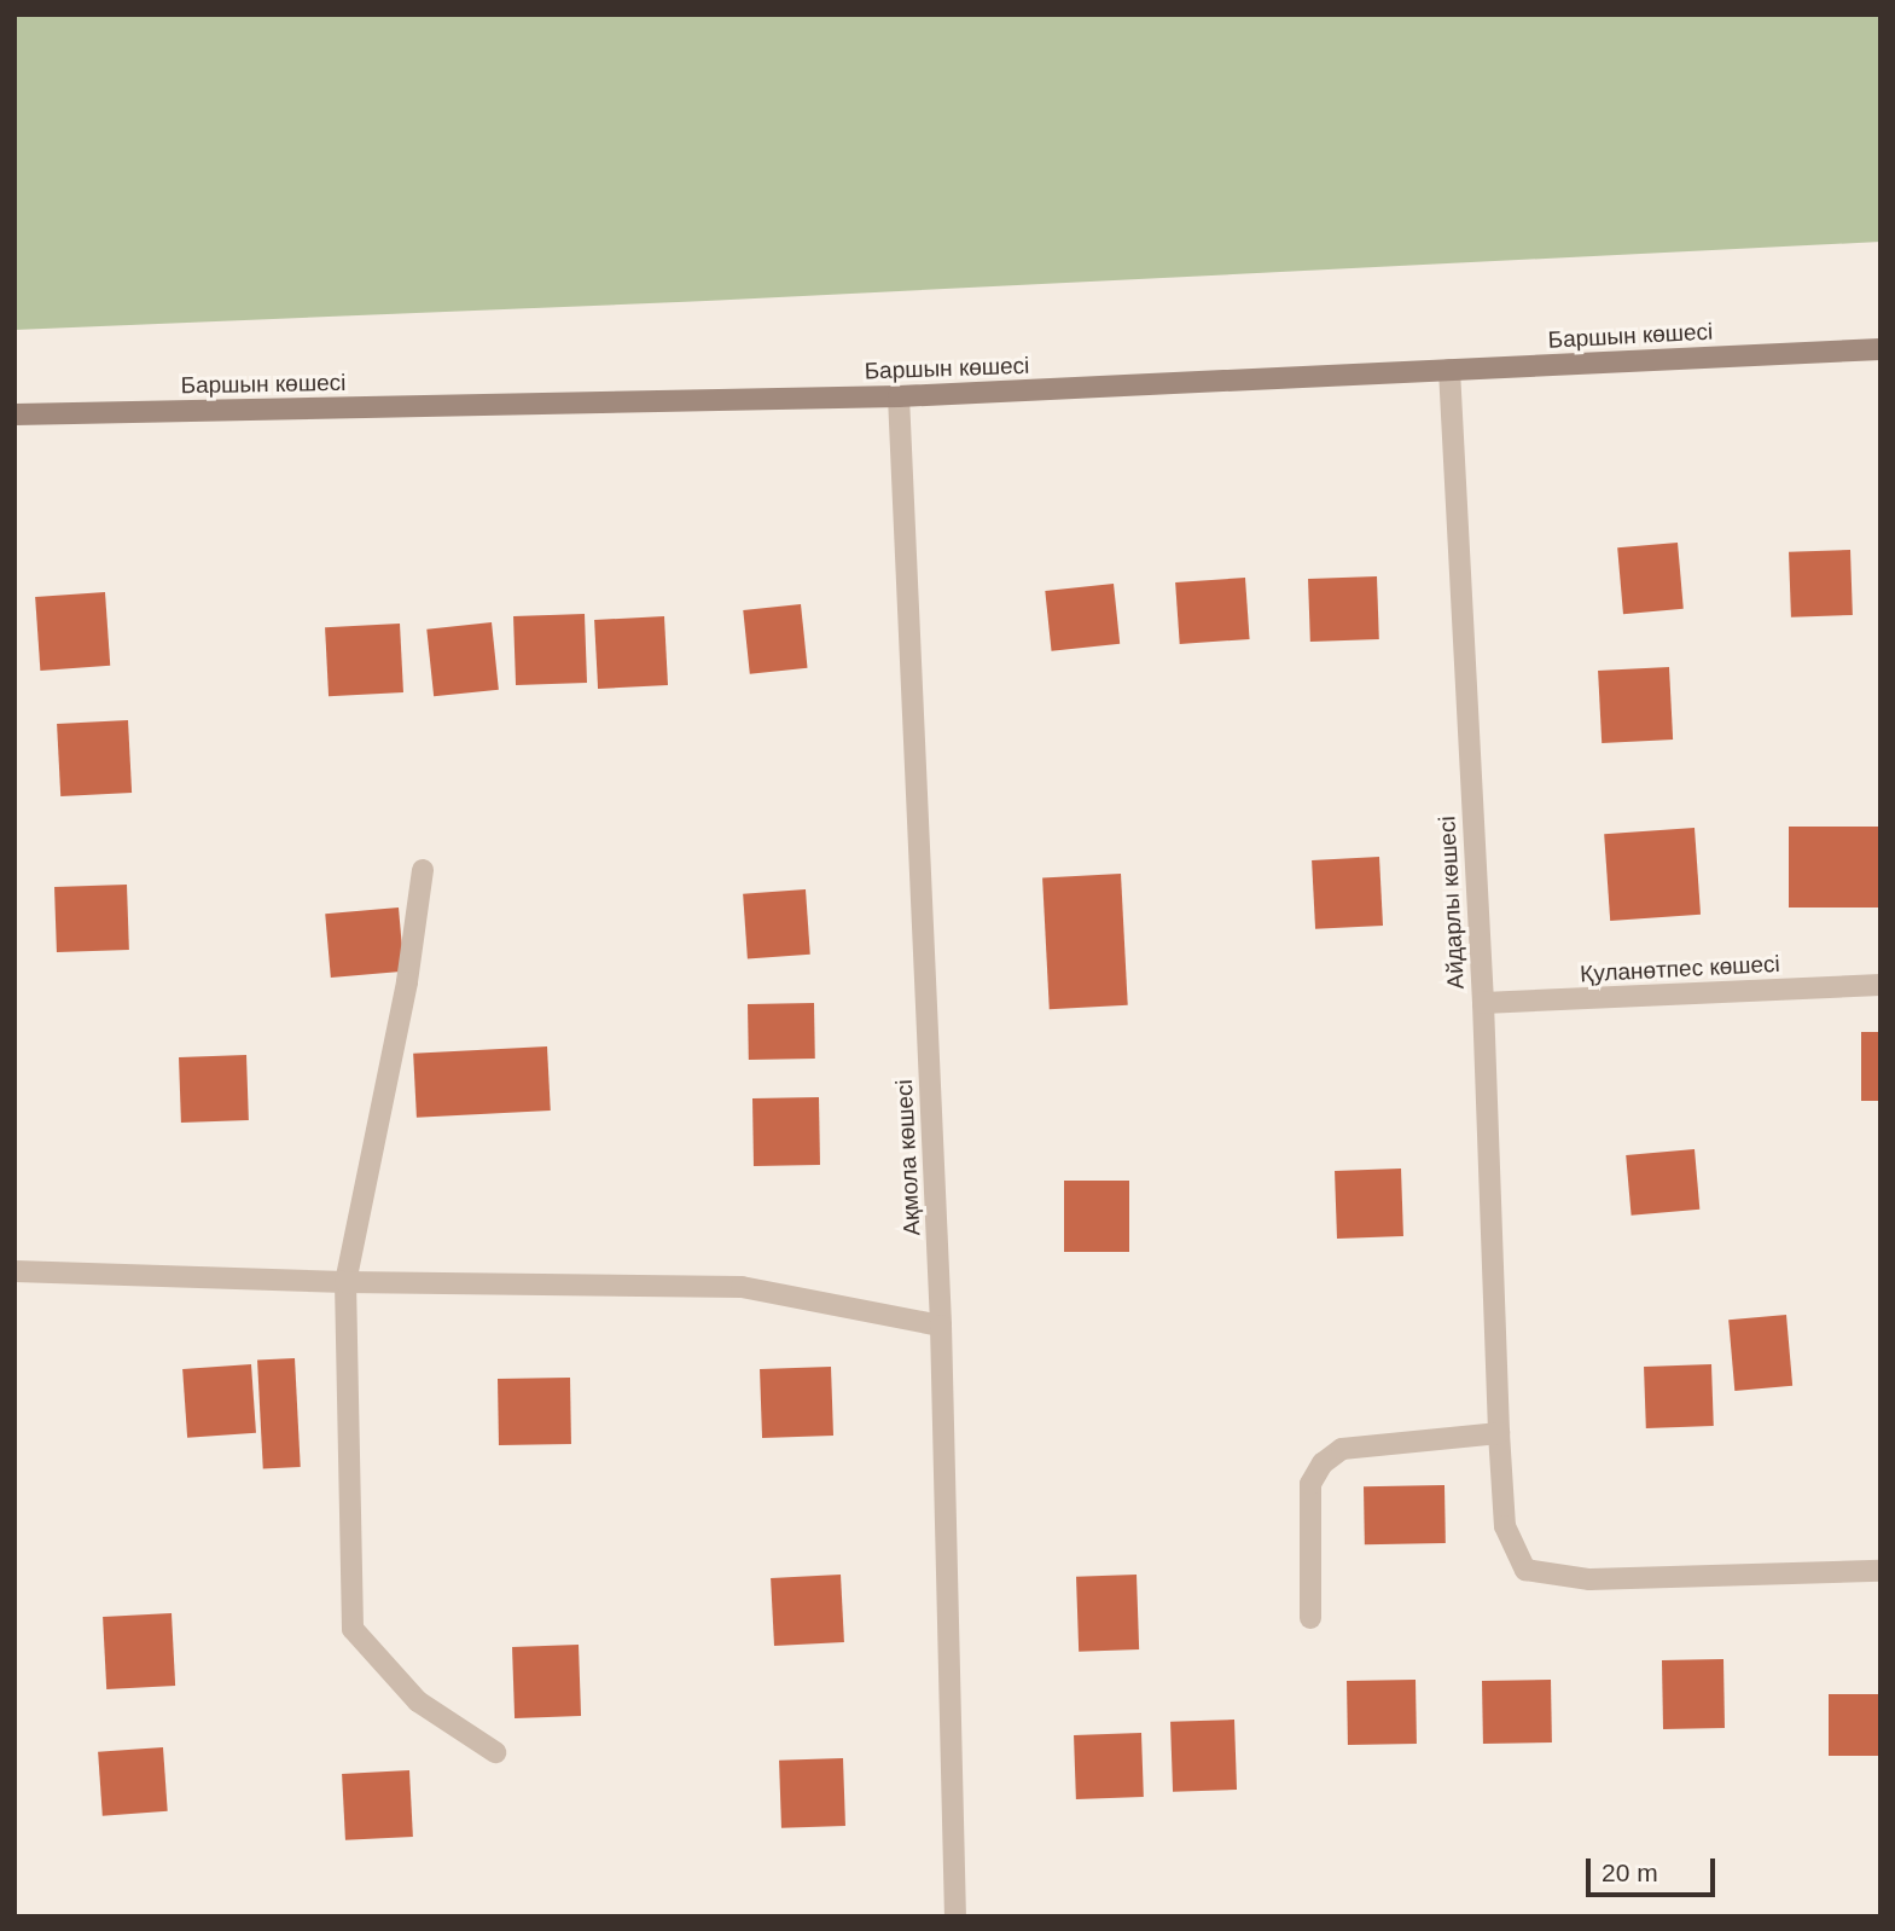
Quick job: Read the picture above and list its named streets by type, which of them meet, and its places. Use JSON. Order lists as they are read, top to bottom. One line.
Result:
{"streets":{"street":["Баршын көшесі","Айдарлы көшесі","Қуланөтпес көшесі","Ақмола көшесі"]},"crossings":[["Баршын көшесі","Айдарлы көшесі"],["Баршын көшесі","Ақмола көшесі"],["Айдарлы көшесі","Қуланөтпес көшесі"]],"scale_bar":"20 m"}
